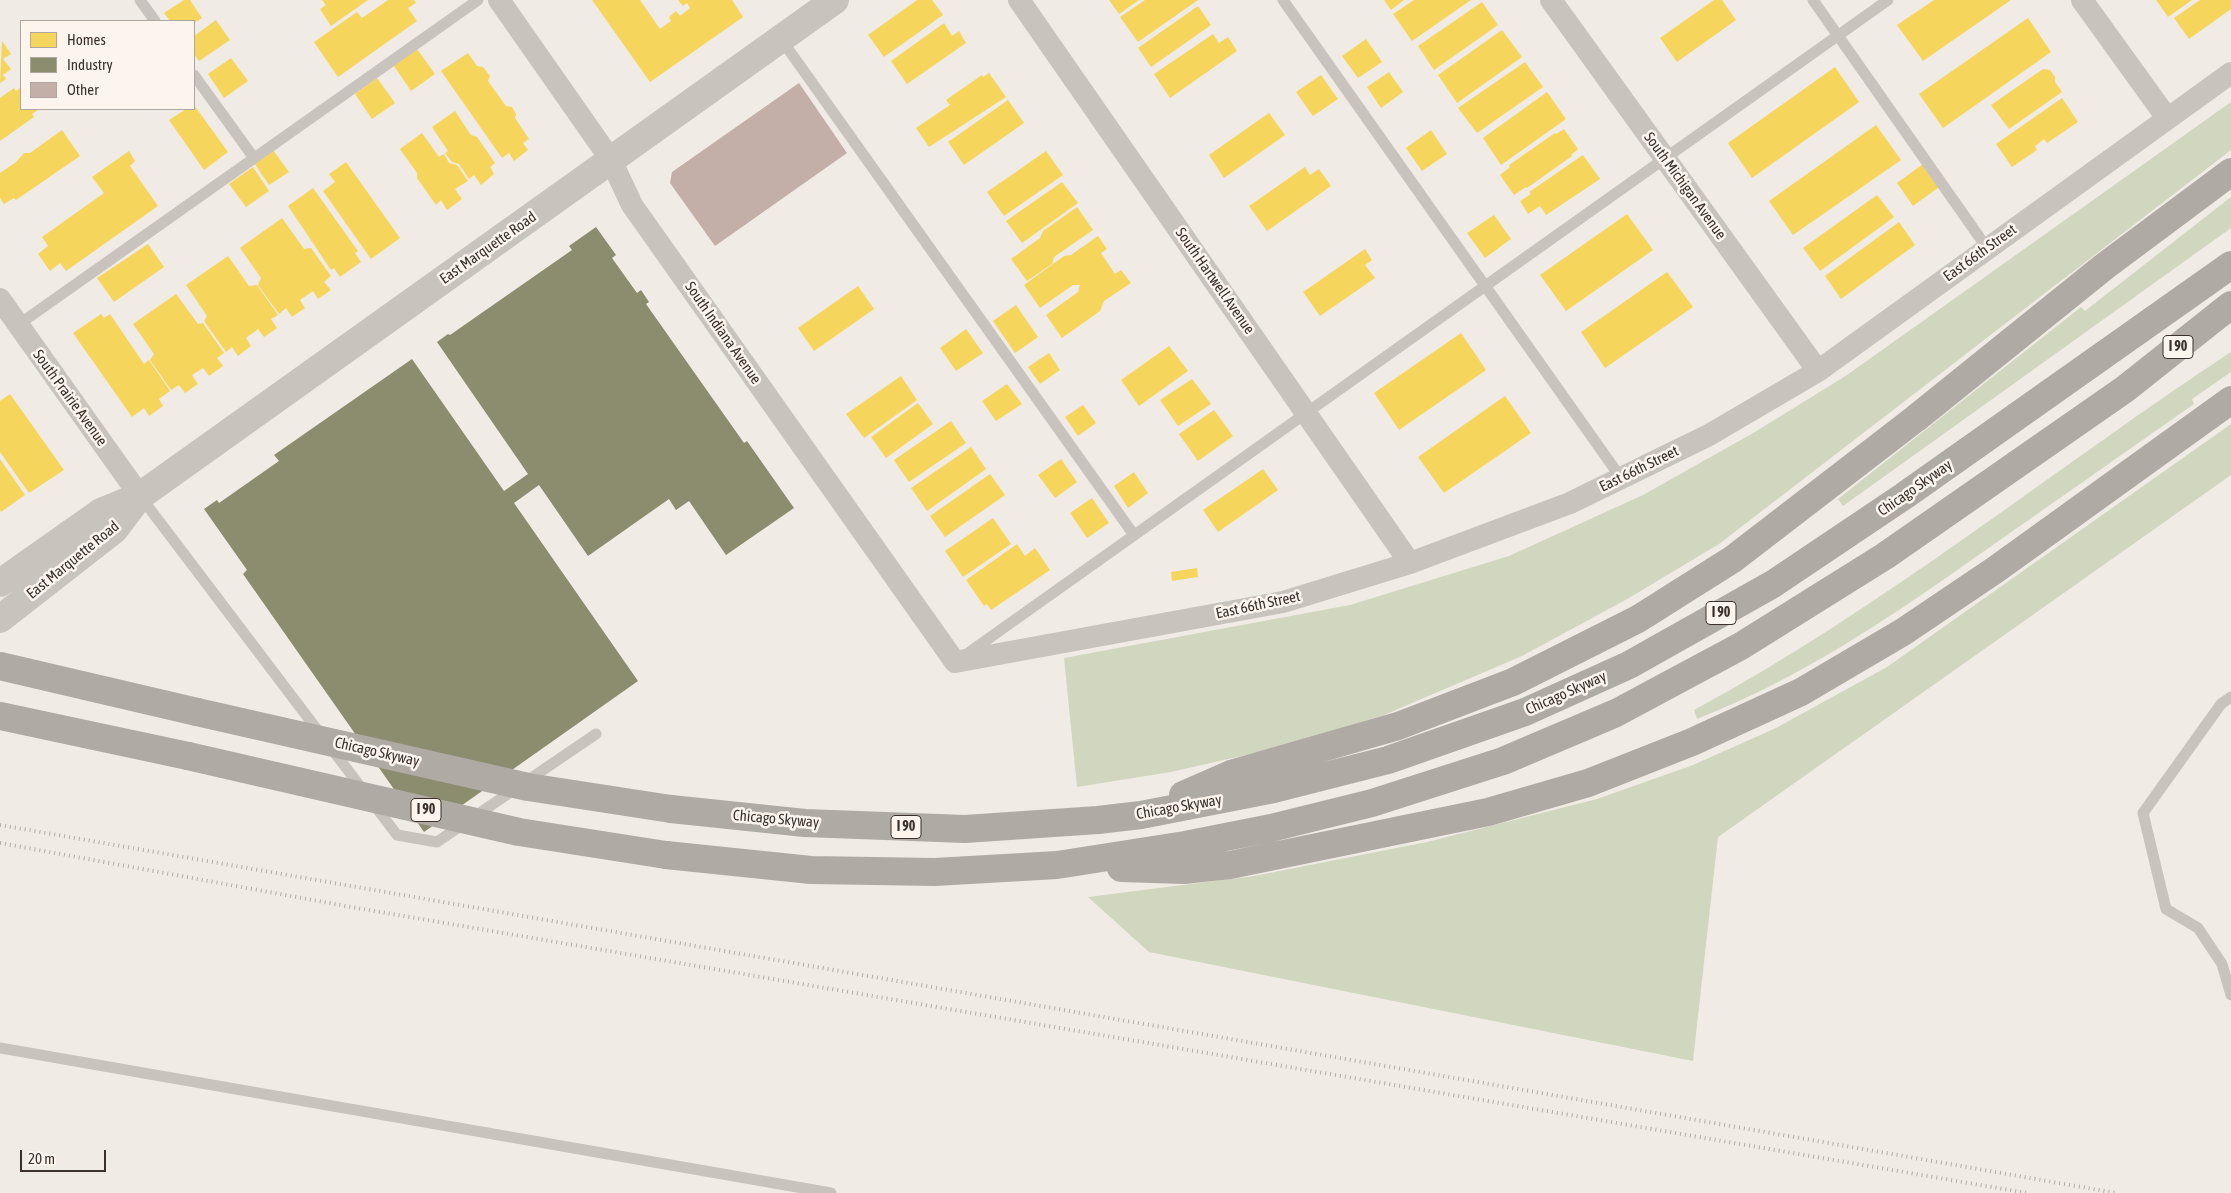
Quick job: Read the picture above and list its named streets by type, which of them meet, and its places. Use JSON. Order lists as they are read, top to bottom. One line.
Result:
{"streets":{"highway":["I 90","Chicago Skyway"],"street":["South Michigan Avenue","East Marquette Road","East 66th Street","South Hartwell Avenue","South Indiana Avenue","South Prairie Avenue"]},"crossings":[["South Michigan Avenue","East 66th Street"],["East Marquette Road","South Indiana Avenue"],["East Marquette Road","South Prairie Avenue"],["East 66th Street","South Hartwell Avenue"],["East 66th Street","South Indiana Avenue"]],"legend":["Homes","Industry","Other"],"scale_bar":"20 m"}
